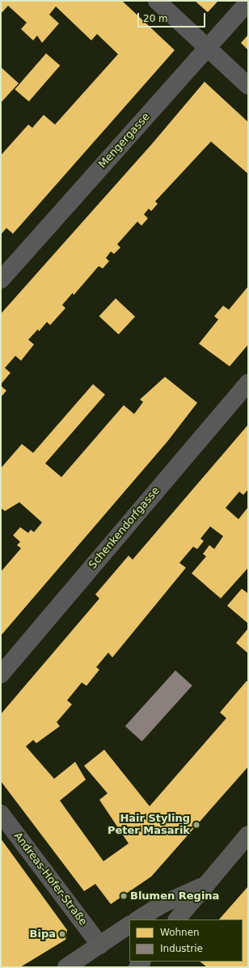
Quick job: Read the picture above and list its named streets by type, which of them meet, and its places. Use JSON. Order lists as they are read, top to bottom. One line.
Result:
{"streets":{"street":["Mengergasse","Schenkendorfgasse","Andreas-Hofer-Straße"]},"places":["Hair Styling Peter Masarik","Blumen Regina","Bipa"],"legend":["Wohnen","Industrie"],"scale_bar":"20 m"}
